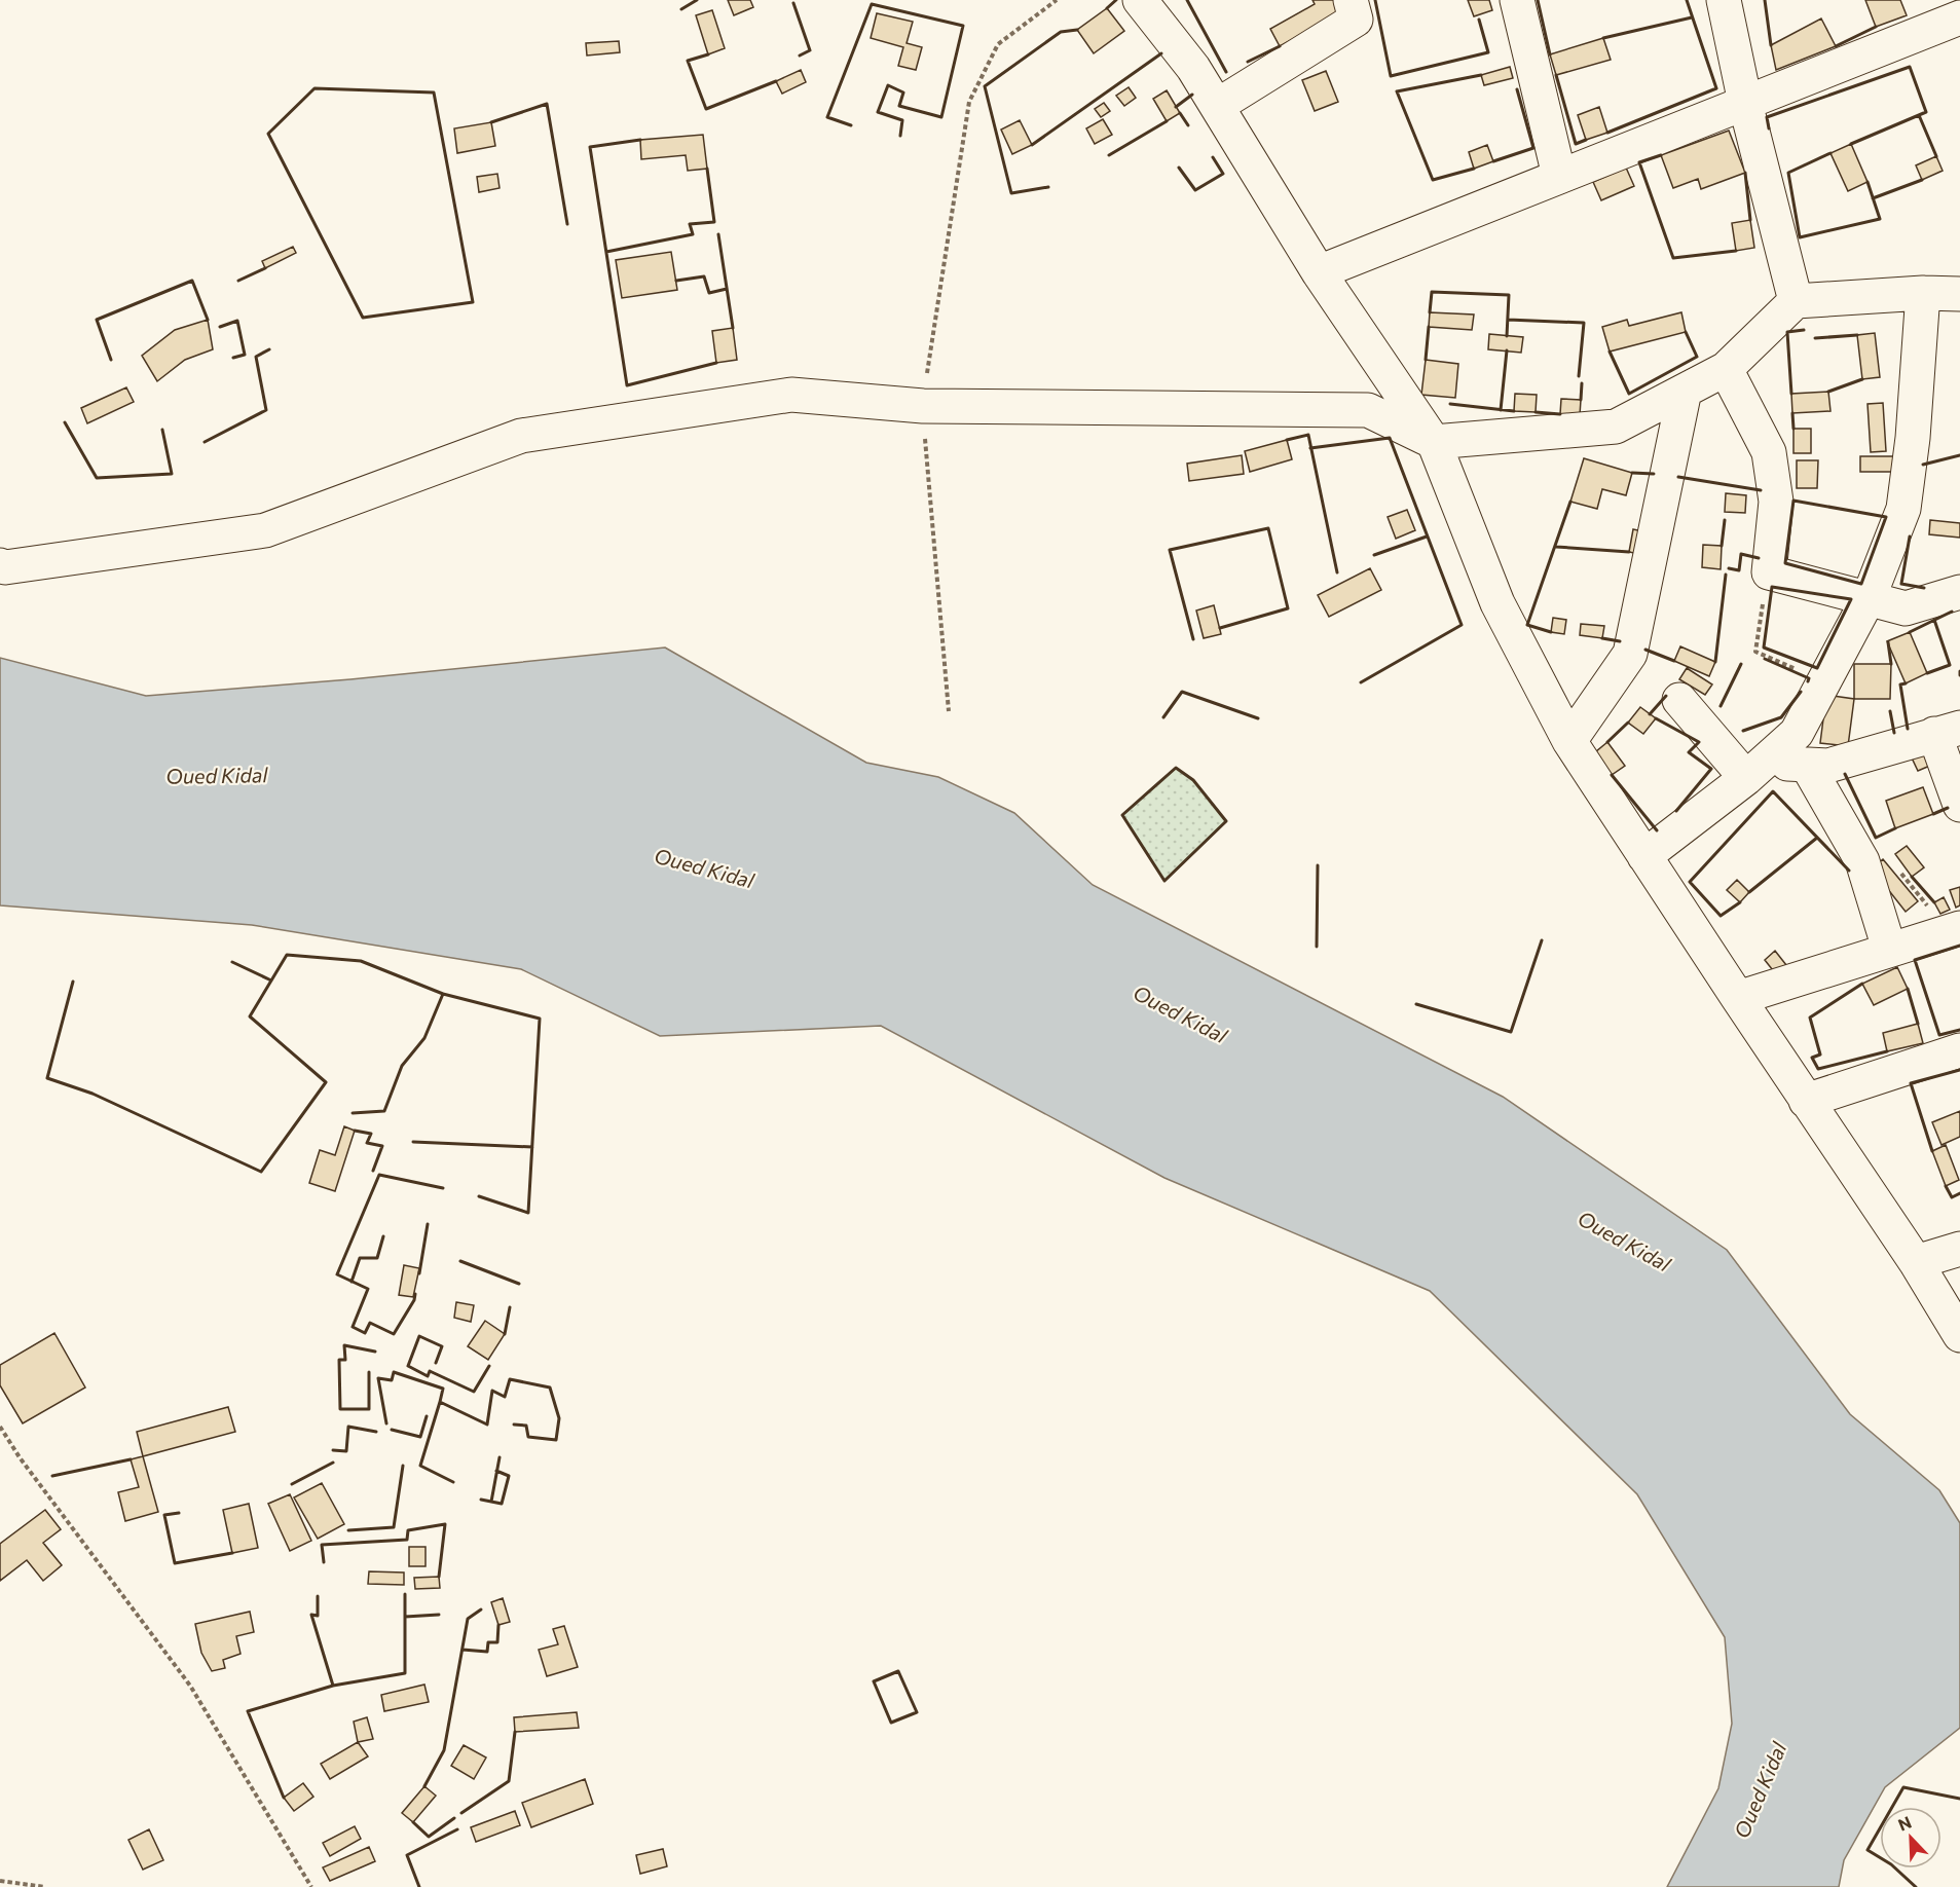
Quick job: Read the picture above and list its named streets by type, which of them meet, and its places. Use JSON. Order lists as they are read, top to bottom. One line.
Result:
{"water":["Oued Kidal"],"north":"top left"}
